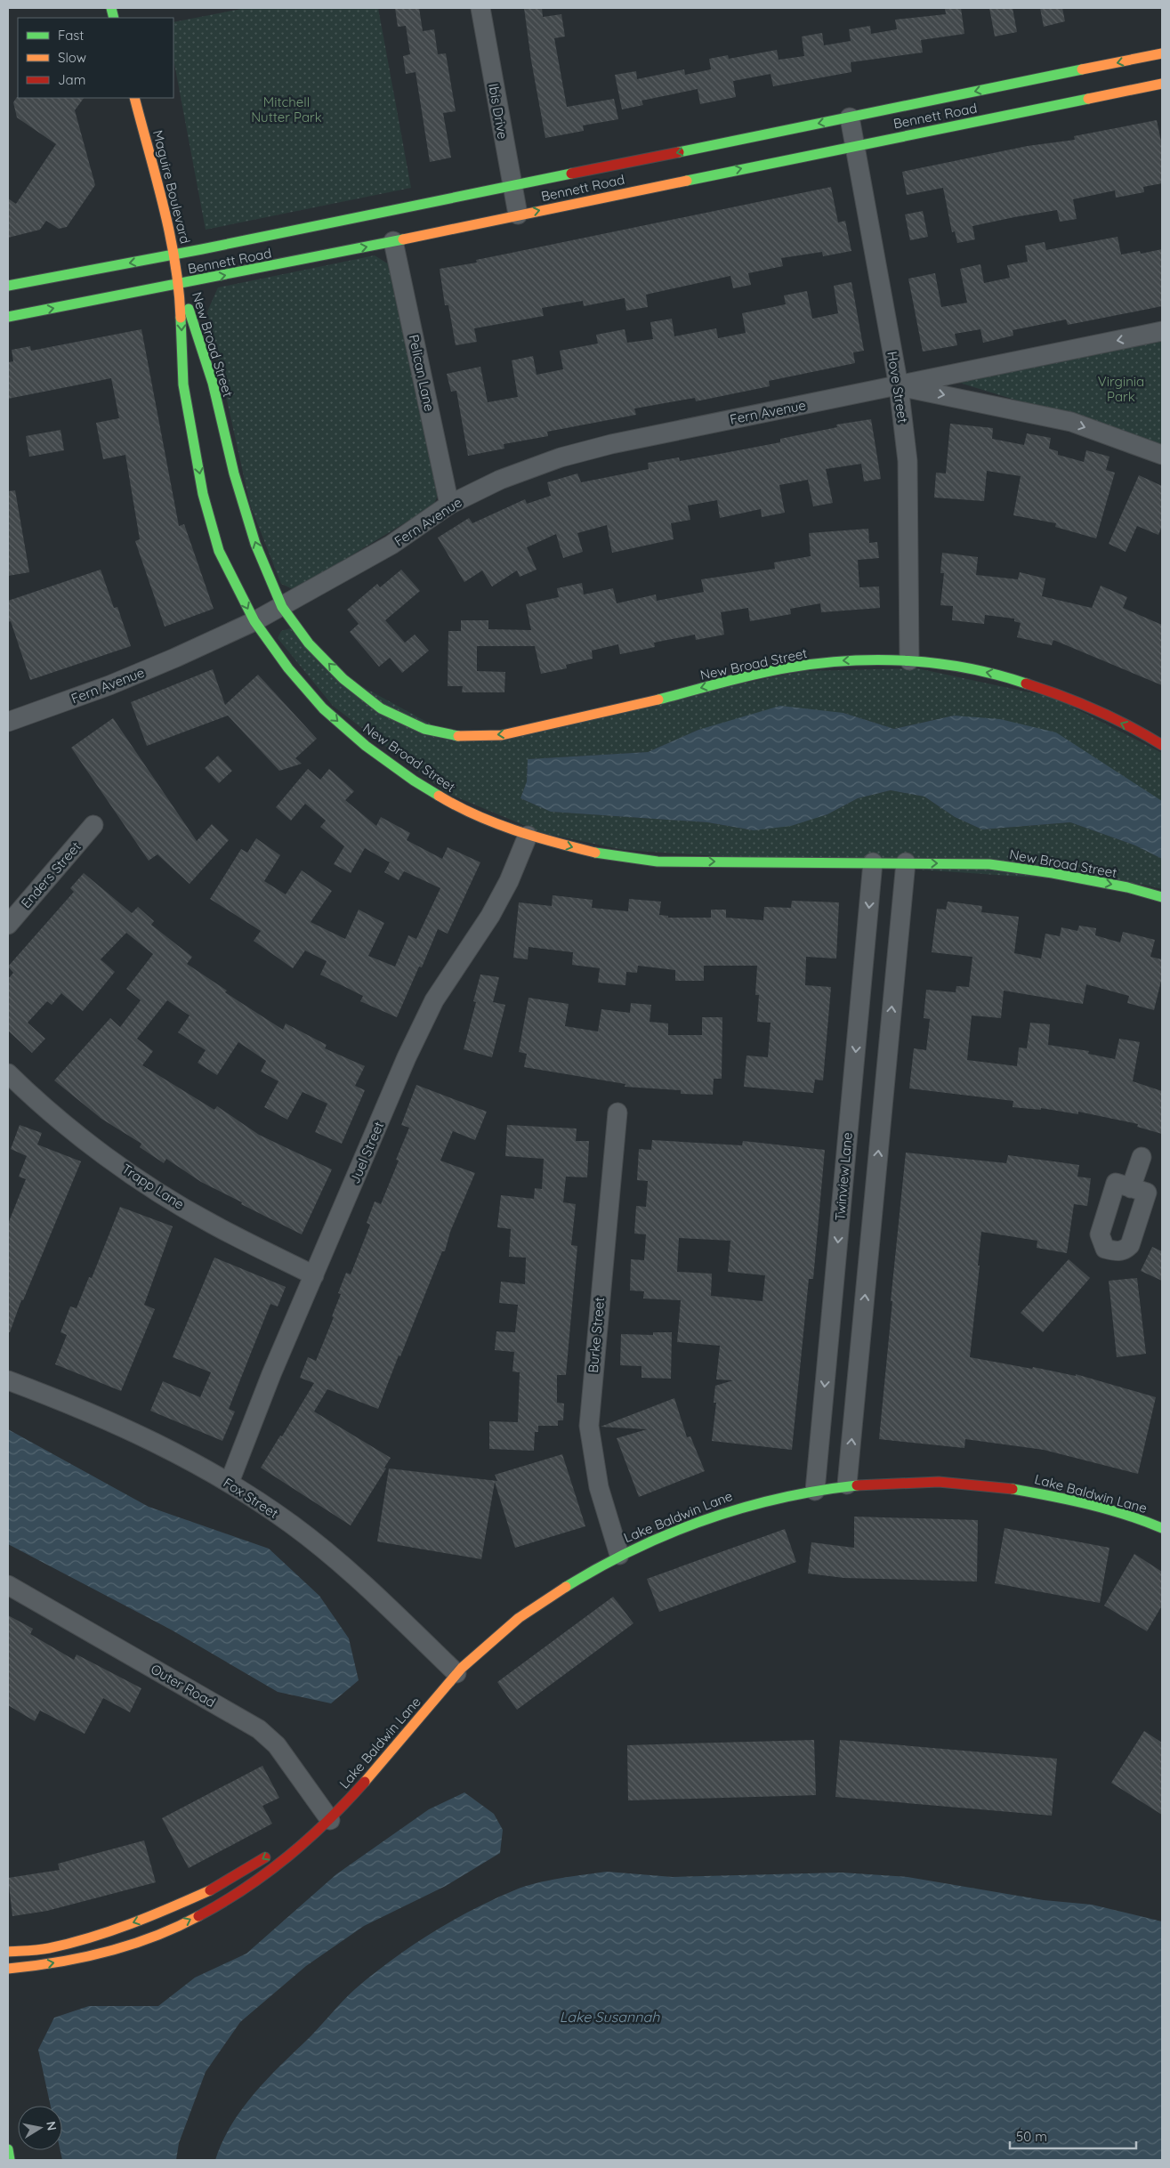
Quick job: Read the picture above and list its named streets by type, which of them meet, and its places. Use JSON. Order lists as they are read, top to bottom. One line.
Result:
{"streets":{"street":["Ibis Drive","Bennett Road","Maguire Boulevard","New Broad Street","Pelican Lane","Hove Street","Fern Avenue","Enders Street","Juel Street","Twinview Lane","Trapp Lane","Burke Street","Lake Baldwin Lane","Fox Street","Outer Road"]},"crossings":[["Ibis Drive","Bennett Road"],["Bennett Road","Maguire Boulevard"],["Bennett Road","New Broad Street"],["Bennett Road","Pelican Lane"],["Bennett Road","Hove Street"],["Maguire Boulevard","New Broad Street"],["New Broad Street","Hove Street"],["New Broad Street","Fern Avenue"],["New Broad Street","Juel Street"],["New Broad Street","Twinview Lane"],["Pelican Lane","Fern Avenue"],["Hove Street","Fern Avenue"],["Juel Street","Trapp Lane"],["Juel Street","Fox Street"],["Twinview Lane","Lake Baldwin Lane"],["Burke Street","Lake Baldwin Lane"],["Lake Baldwin Lane","Fox Street"],["Lake Baldwin Lane","Outer Road"]],"water":["Lake Susannah"],"parks":["Mitchell Nutter Park","Virginia Park"],"legend":["Fast","Slow","Jam"],"scale_bar":"50 m","north":"right"}
